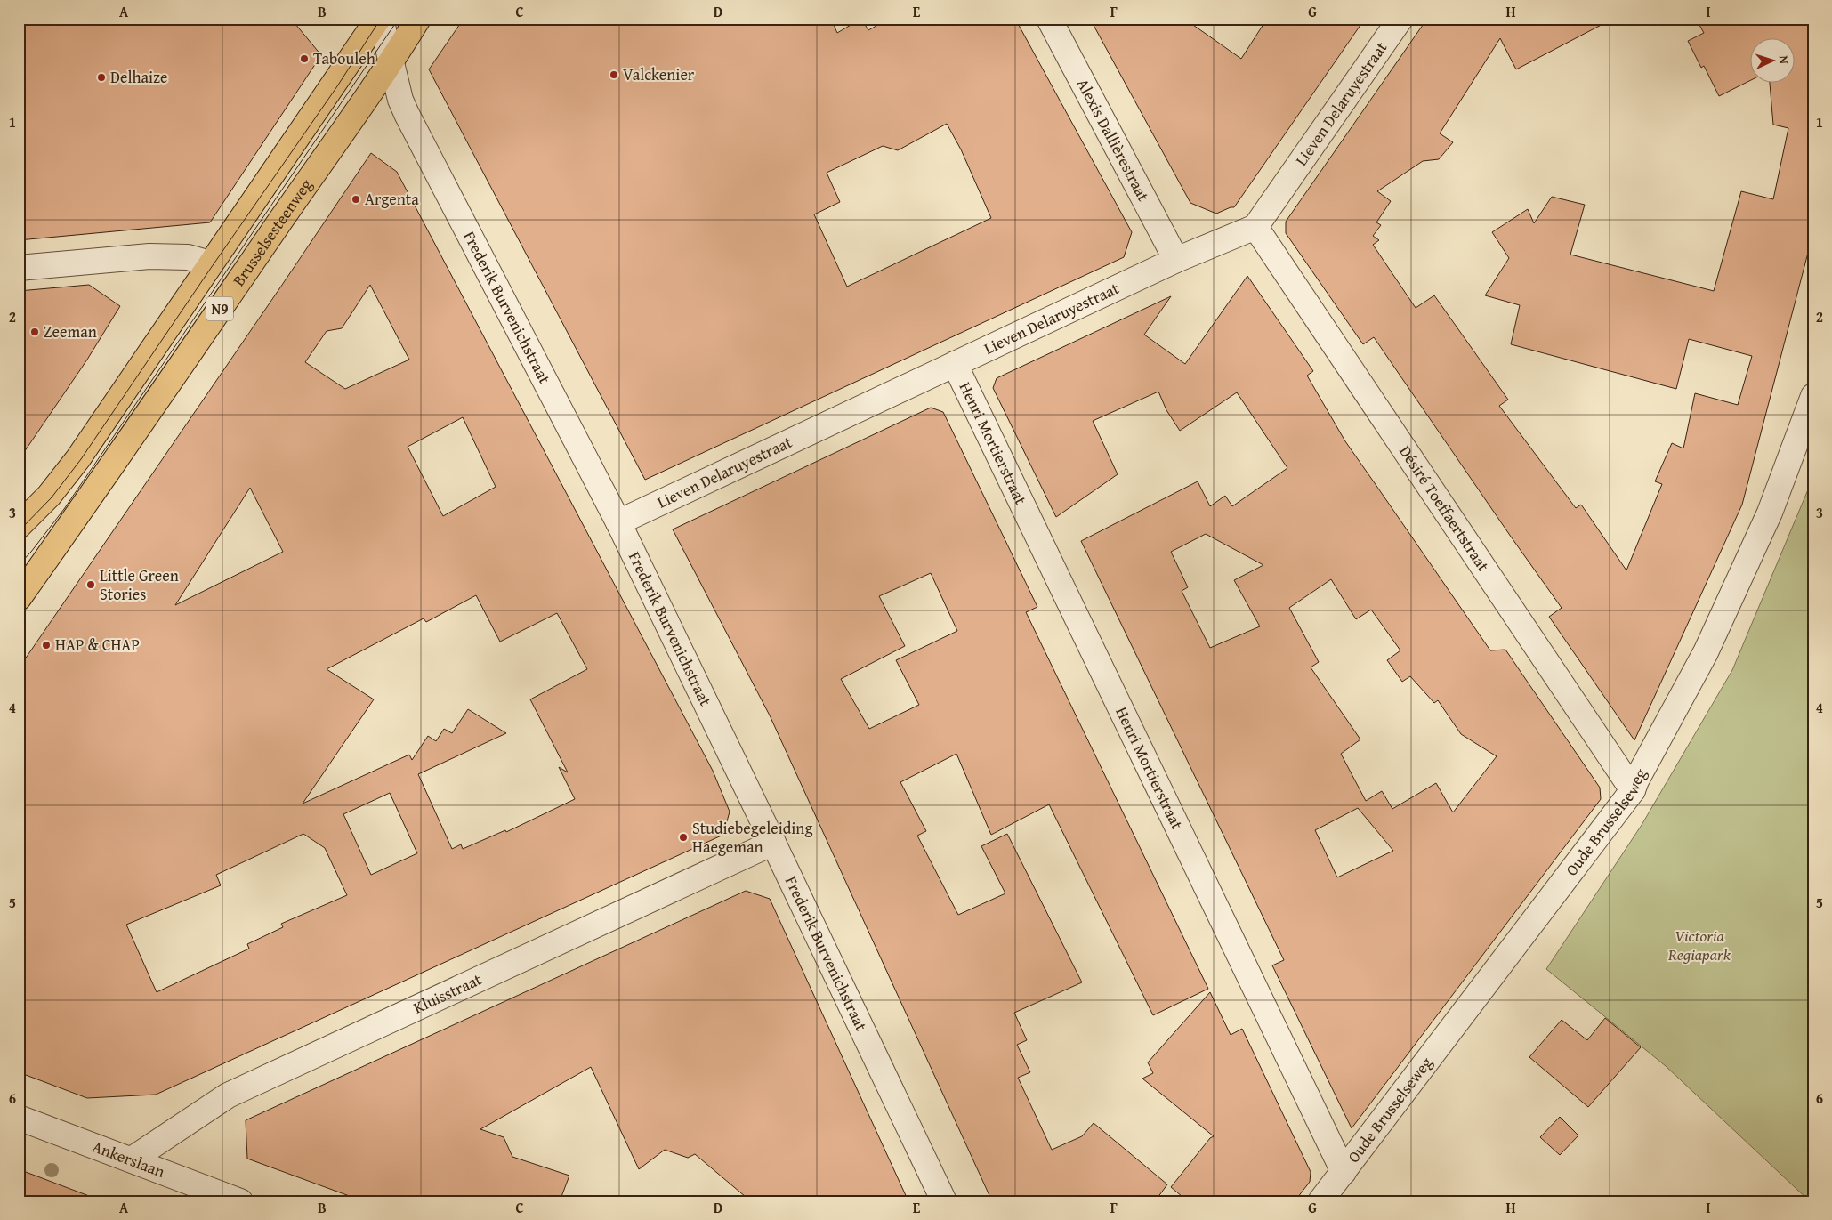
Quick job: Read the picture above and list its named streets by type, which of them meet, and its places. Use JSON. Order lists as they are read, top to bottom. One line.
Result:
{"streets":{"main road":["Brusselsesteenweg","N9"],"street":["Lieven Delaruyestraat","Alexis Dallièrestraat","Frederik Burvenichstraat","Henri Mortierstraat","Désiré Toeffaertstraat","Oude Brusselseweg","Kluisstraat","Ankerslaan"]},"crossings":[["Lieven Delaruyestraat","Alexis Dallièrestraat"],["Lieven Delaruyestraat","Frederik Burvenichstraat"],["Lieven Delaruyestraat","Henri Mortierstraat"],["Lieven Delaruyestraat","Désiré Toeffaertstraat"],["Brusselsesteenweg","Frederik Burvenichstraat"],["Frederik Burvenichstraat","Kluisstraat"],["Henri Mortierstraat","Oude Brusselseweg"],["Désiré Toeffaertstraat","Oude Brusselseweg"],["Kluisstraat","Ankerslaan"]],"parks":["Victoria Regiapark"],"places":["Tabouleh","Valckenier","Delhaize","Argenta","Zeeman","Little Green Stories","HAP & CHAP","Studiebegeleiding Haegeman"],"north":"right","grid":{"columns":["A","B","C","D","E","F","G","H","I"],"rows":["1","2","3","4","5","6"]}}
